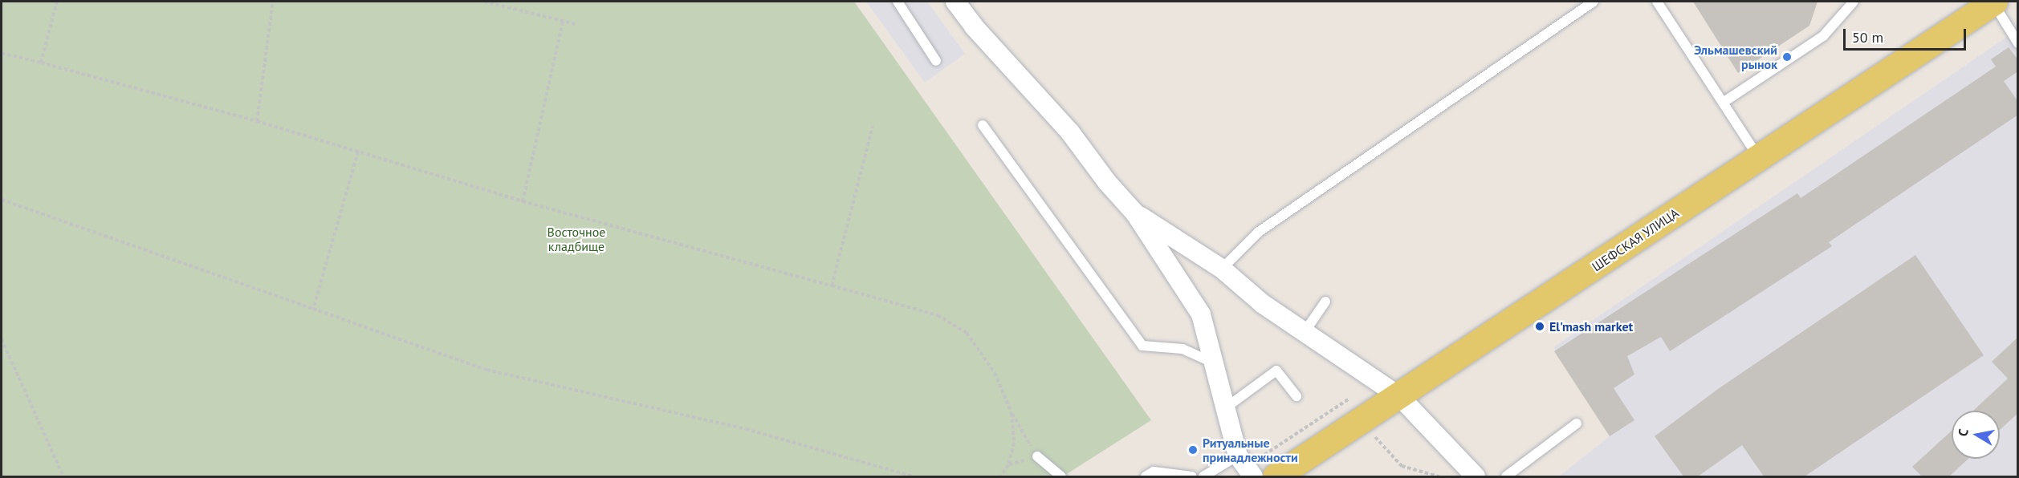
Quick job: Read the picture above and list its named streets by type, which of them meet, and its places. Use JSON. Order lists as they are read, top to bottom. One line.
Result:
{"streets":{"main road":["ШЕФСКАЯ УЛИЦА"]},"parks":["Восточное кладбище"],"places":["Эльмашевский рынок","El'mash market","Ритуальные принадлежности"],"scale_bar":"50 m","north":"left"}
